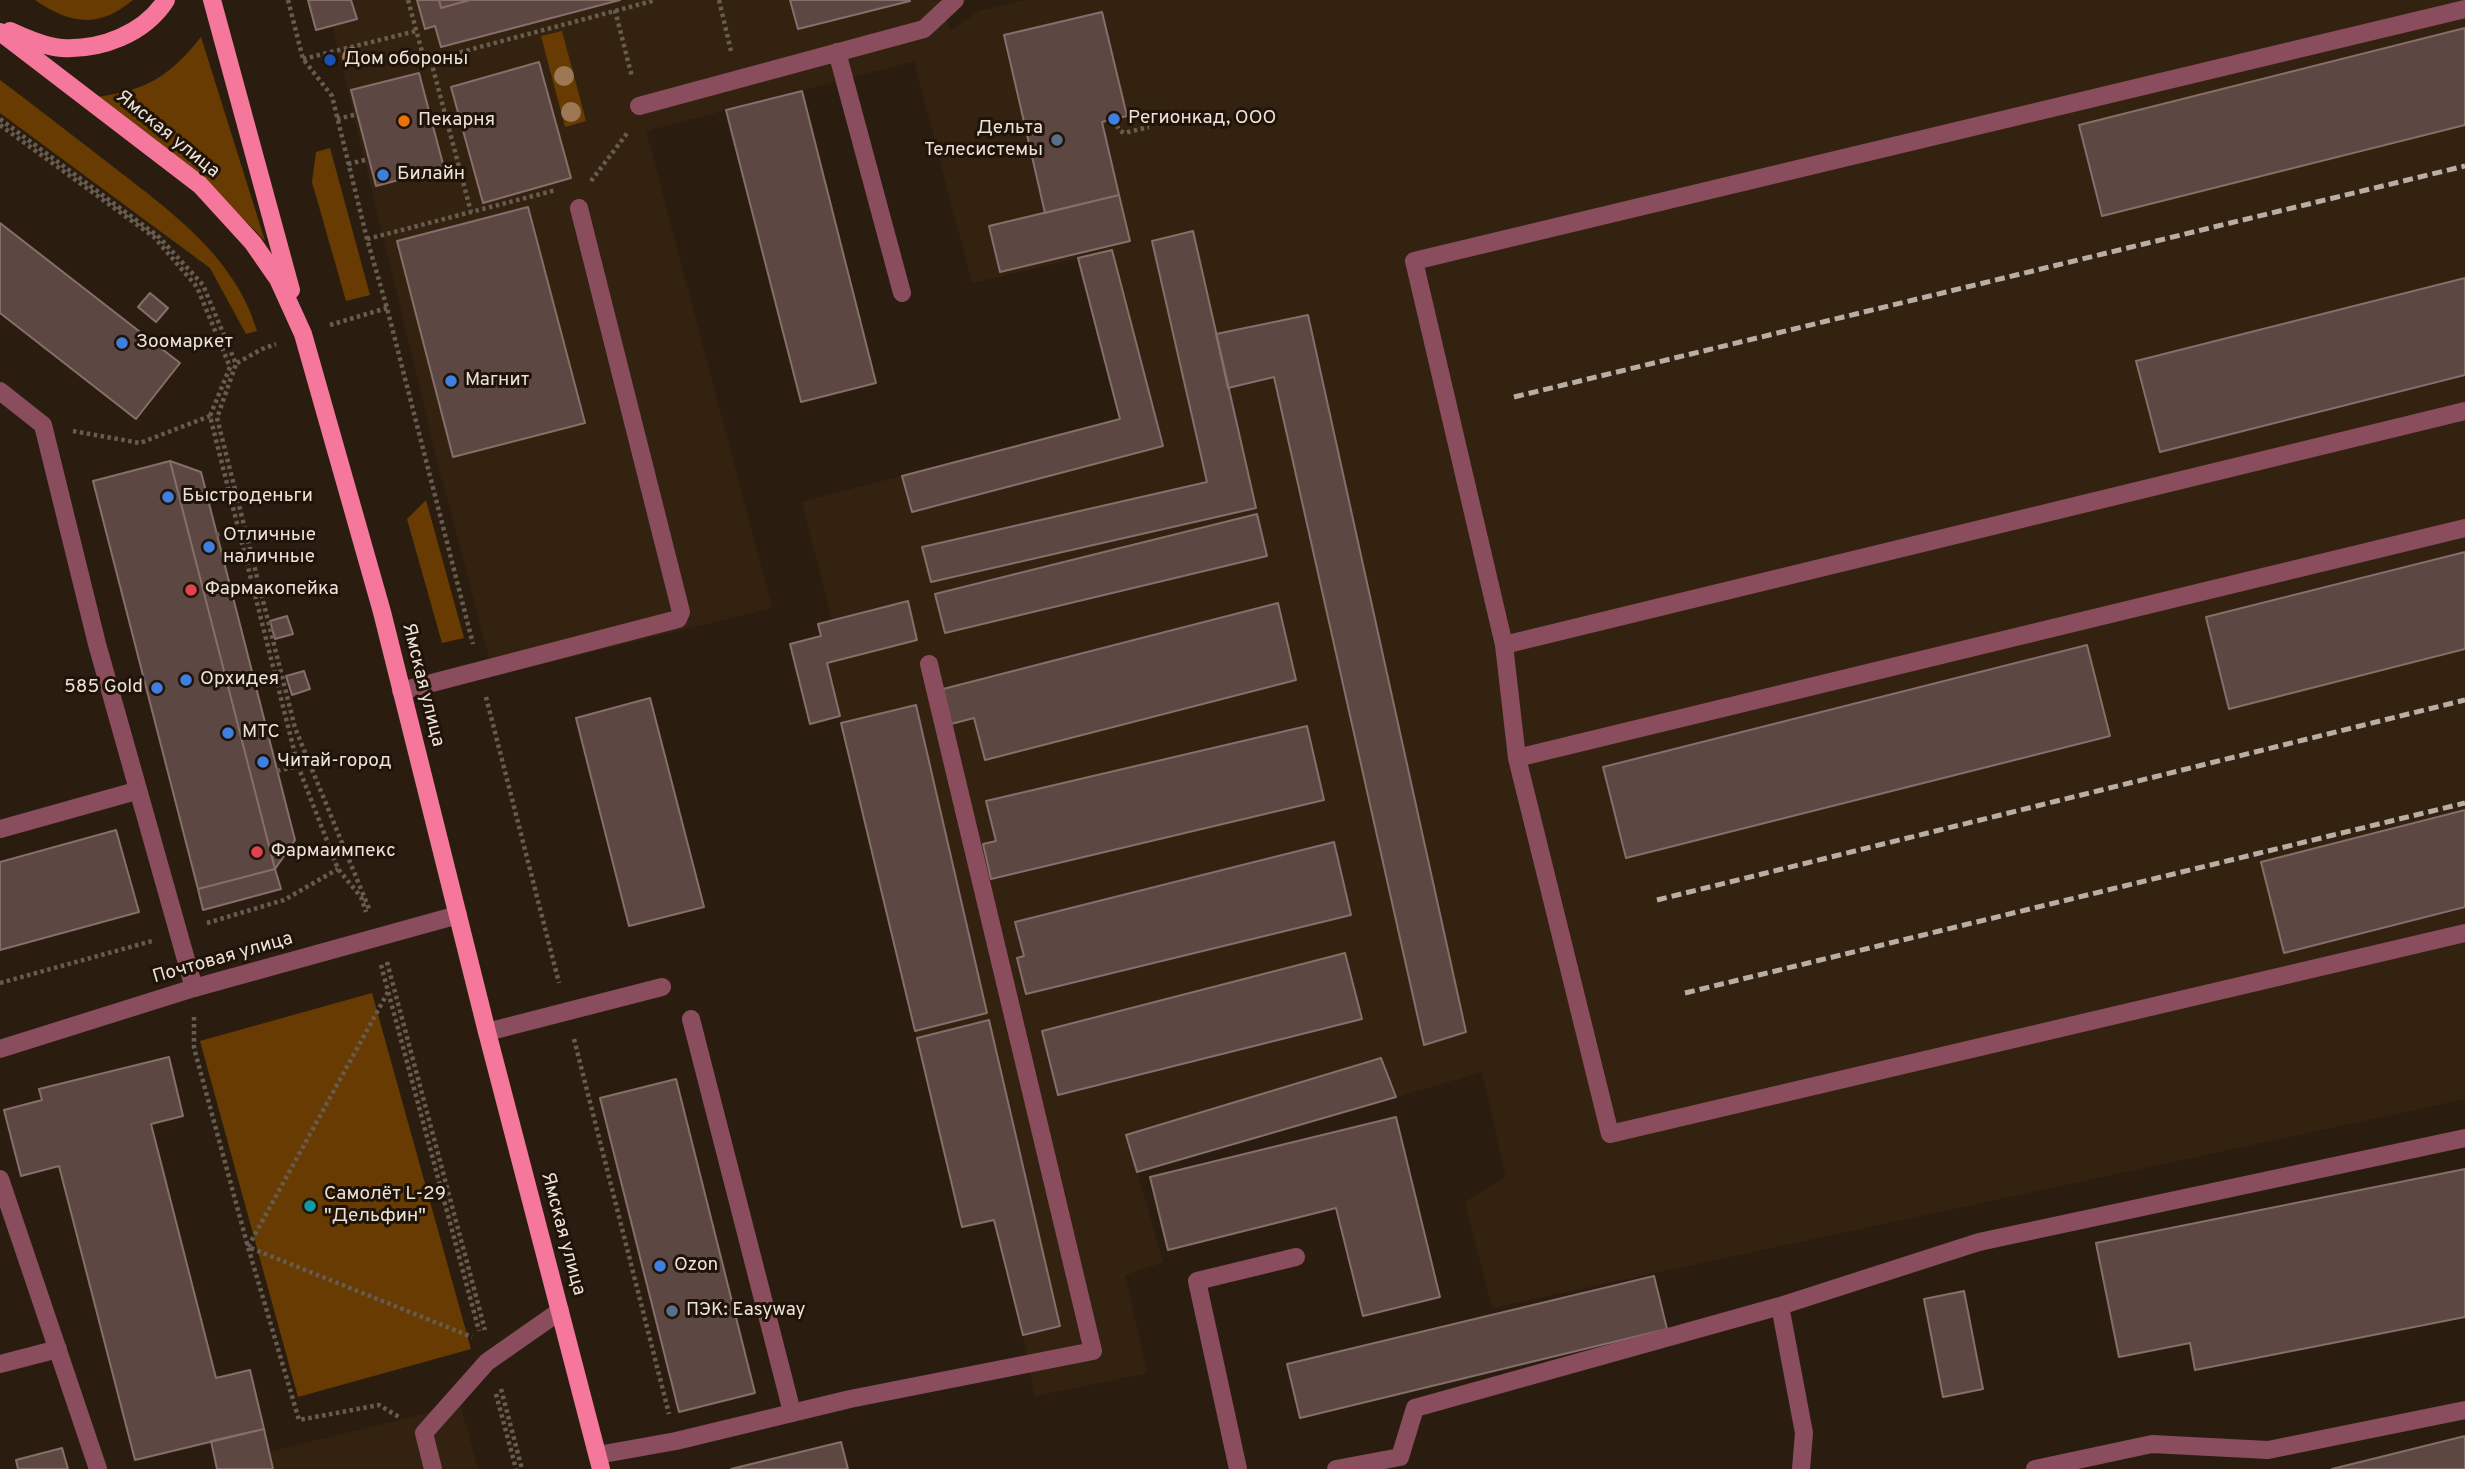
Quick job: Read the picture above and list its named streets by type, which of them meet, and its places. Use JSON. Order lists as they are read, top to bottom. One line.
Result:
{"streets":{"main road":["Ямская улица"],"street":["Почтовая улица"]},"crossings":[["Ямская улица","Почтовая улица"]],"places":["Дом обороны","Регионкад, ООО","Пекарня","Дельта Телесистемы","Билайн","Зоомаркет","Магнит","Быстроденьги","Отличные наличные","Фармакопейка","Орхидея","585 Gold","МТС","Читай-город","Фармаимпекс","Самолёт L-29 \"Дельфин\"","Ozon","ПЭК: Easyway"]}
